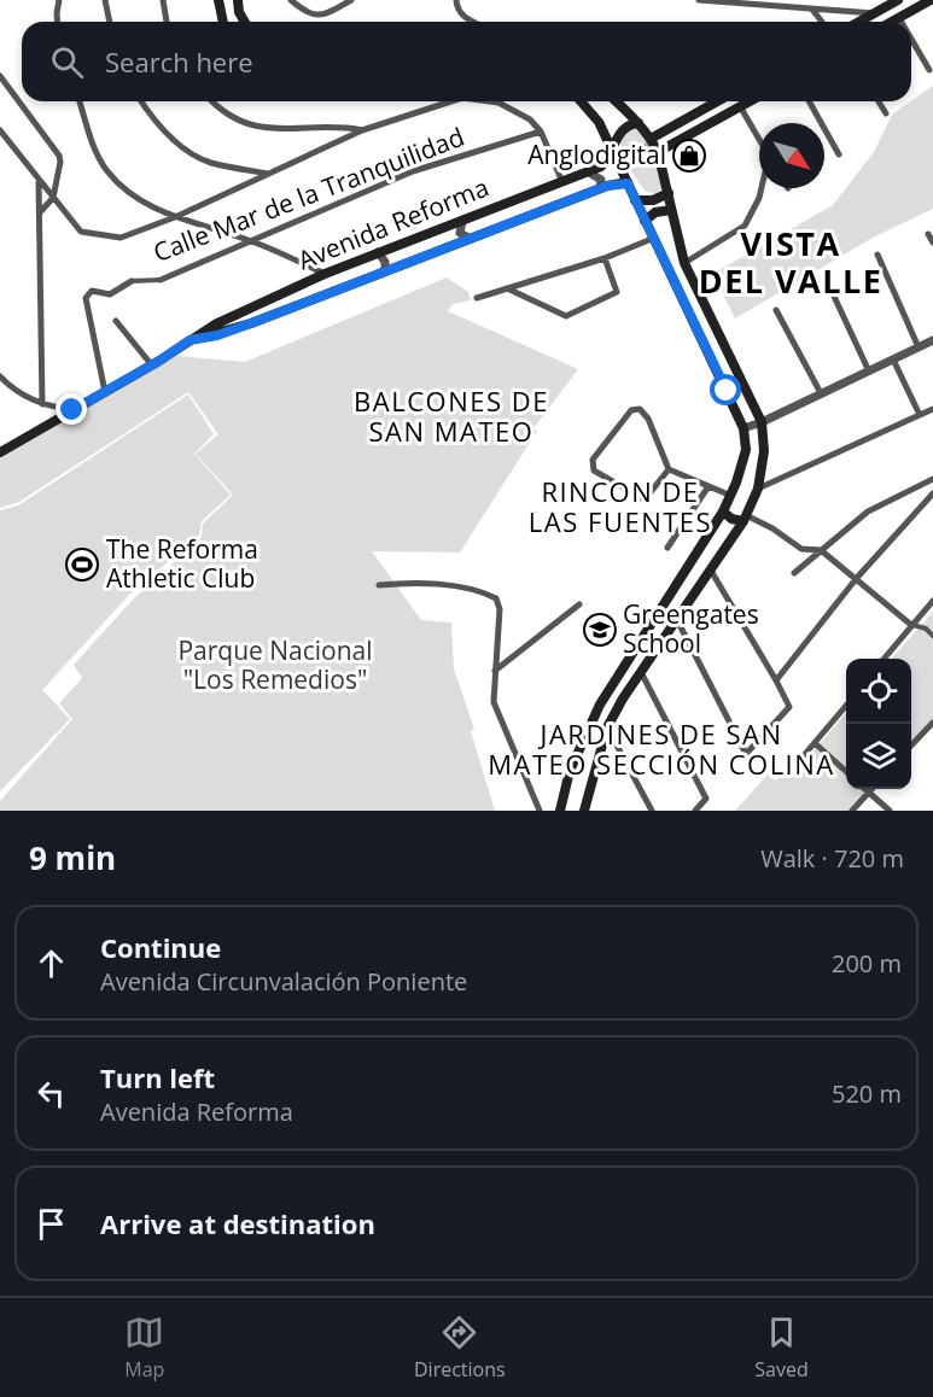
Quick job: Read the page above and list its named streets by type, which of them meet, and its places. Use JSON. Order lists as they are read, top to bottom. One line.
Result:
{"streets":{"main road":["Avenida Reforma"],"street":["Calle Mar de la Tranquilidad"]},"districts":["VISTA DEL VALLE","BALCONES DE SAN MATEO","RINCON DE LAS FUENTES","JARDINES DE SAN MATEO SECCIÓN COLINA"],"parks":["Parque Nacional \"Los Remedios\""],"places":{"shop":["Anglodigital"],"sports":["The Reforma Athletic Club"],"school or university":["Greengates School"]},"north":"bottom right","page":{"search":"Search here","heading":["9 min","Walk · 720 m"],"list":[["Continue","Avenida Circunvalación Poniente","200 m"],["Turn left","Avenida Reforma","520 m"],"Arrive at destination"],"nav":["Map","Directions","Saved"]}}
